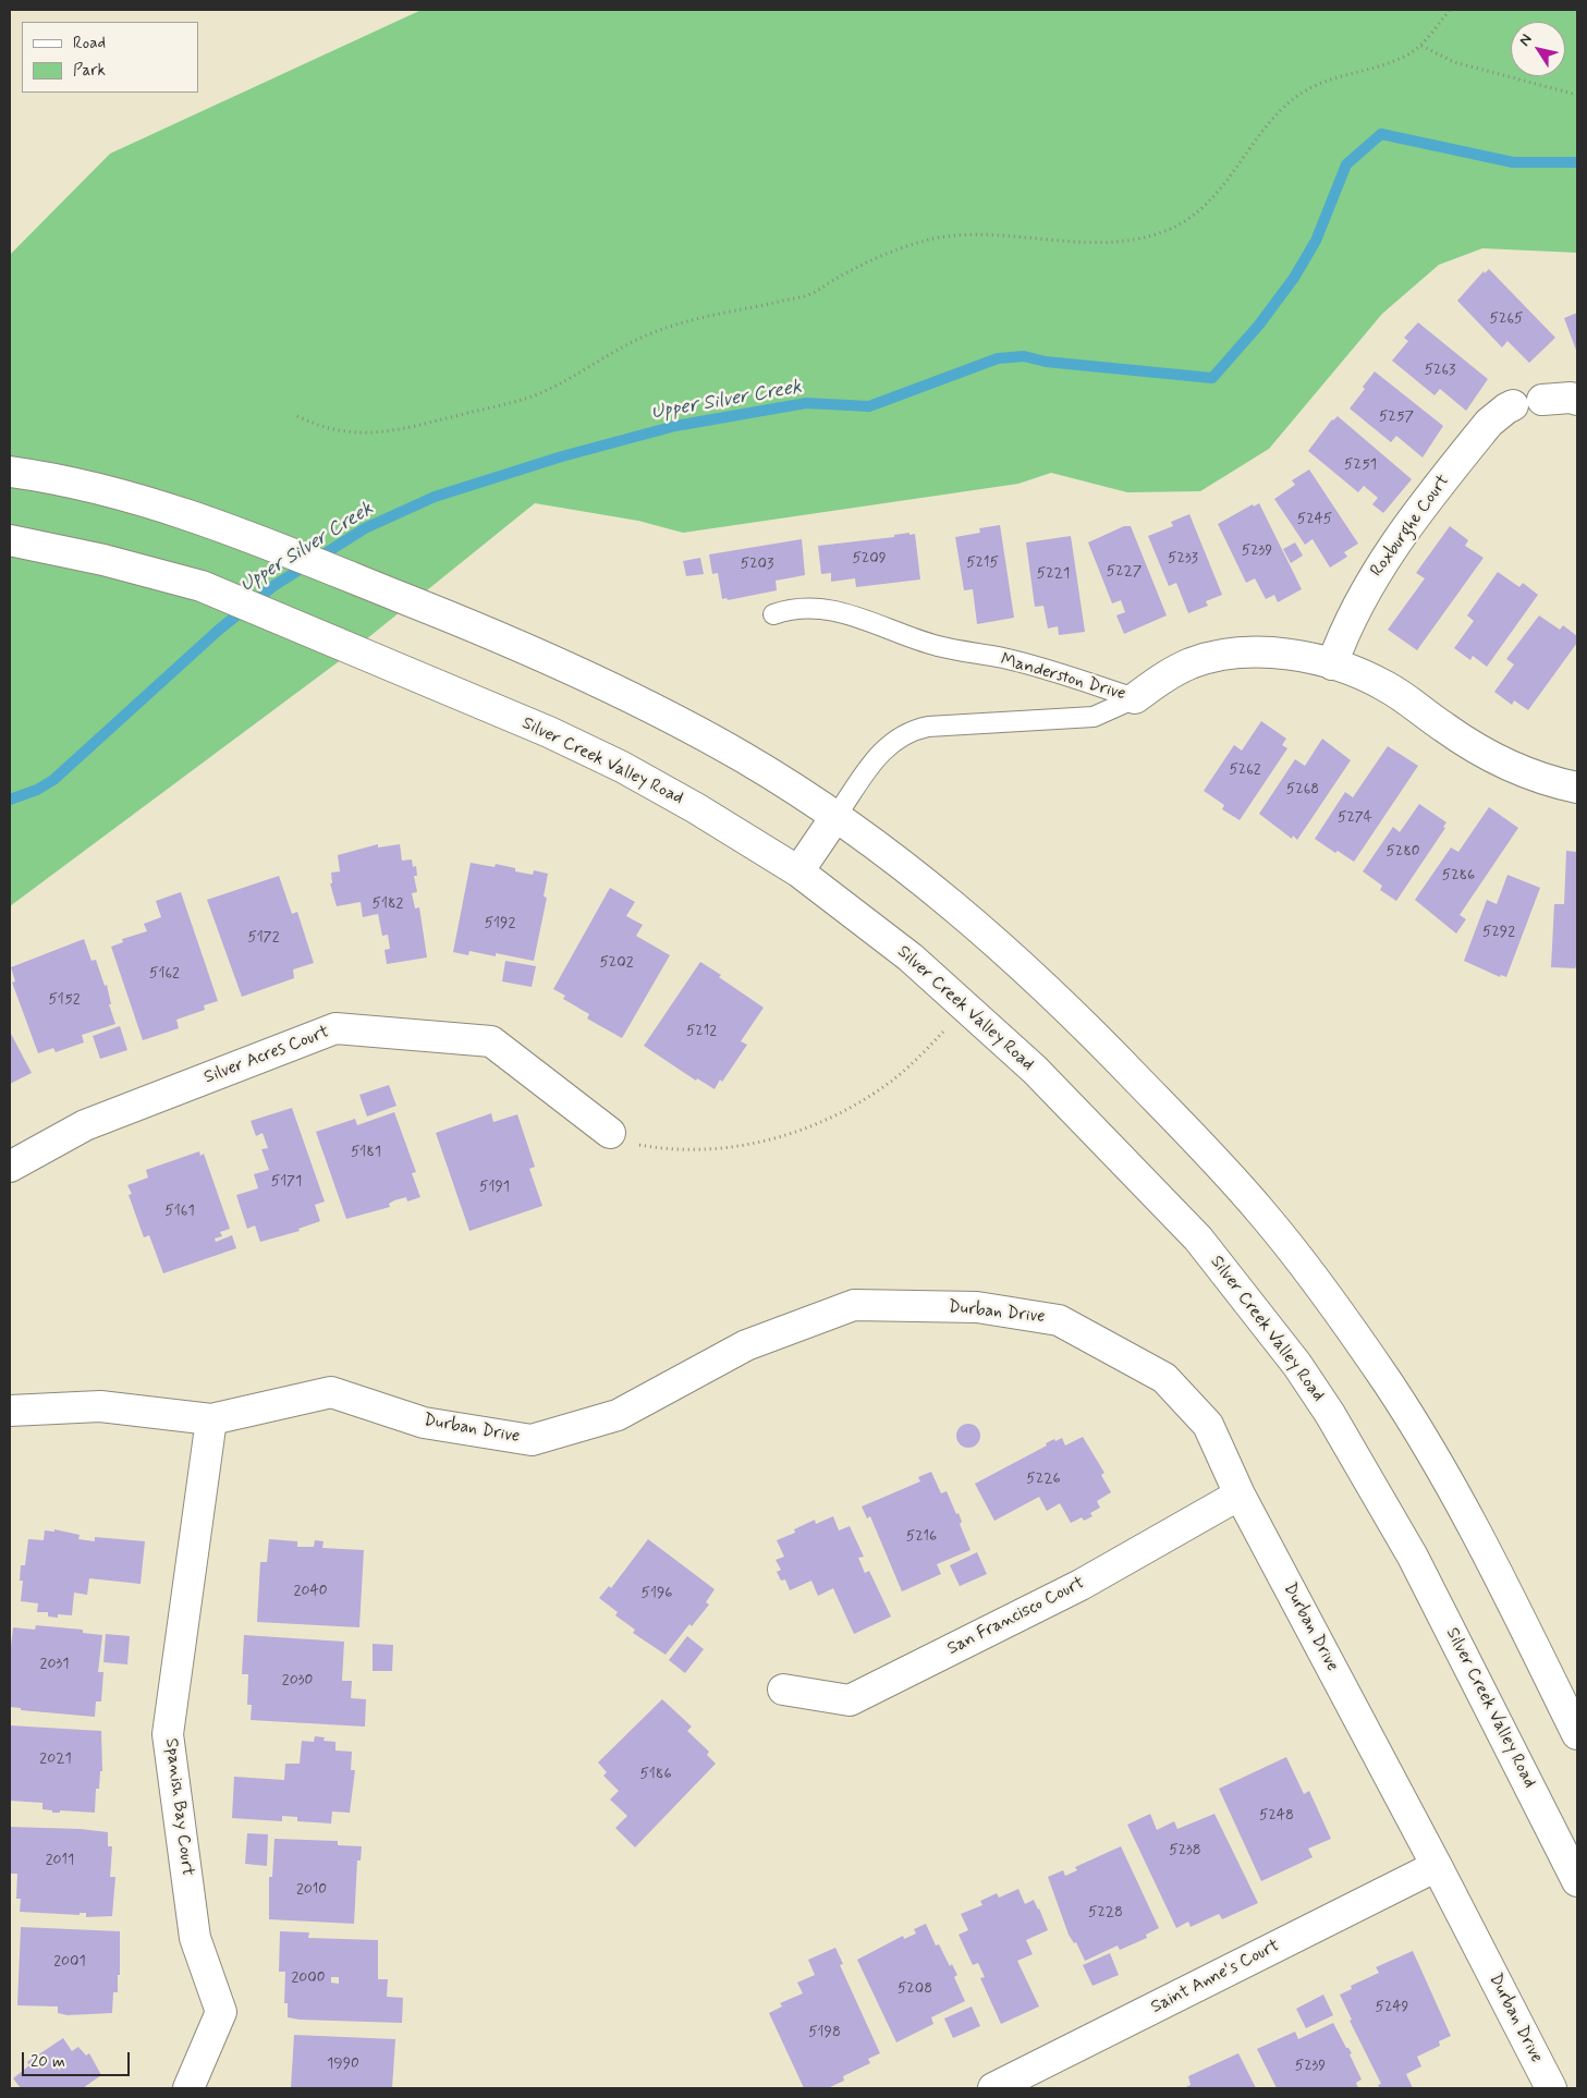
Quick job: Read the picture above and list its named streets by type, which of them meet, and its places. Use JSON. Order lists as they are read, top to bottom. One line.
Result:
{"streets":{"street":["Roxburghe Court","Manderston Drive","Silver Creek Valley Road","Silver Acres Court","Durban Drive","San Francisco Court","Spanish Bay Court","Saint Anne's Court"]},"crossings":[["Roxburghe Court","Manderston Drive"],["Durban Drive","San Francisco Court"],["Durban Drive","Spanish Bay Court"],["Durban Drive","Saint Anne's Court"]],"water":["Upper Silver Creek"],"house_numbers":["5265","5263","5257","5251","5245","5239","5209","5233","5215","5203","5227","5221","5262","5268","5274","5280","5286","5182","5192","5292","5172","5202","5162","5152","5212","5181","5171","5191","5161","5226","5216","2040","5196","2031","2030","2021","5186","5248","5238","2011","2010","5228","2001","2000","5208","5249","5198","1990","5239"],"legend":["Road","Park"],"scale_bar":"20 m","north":"top left"}
